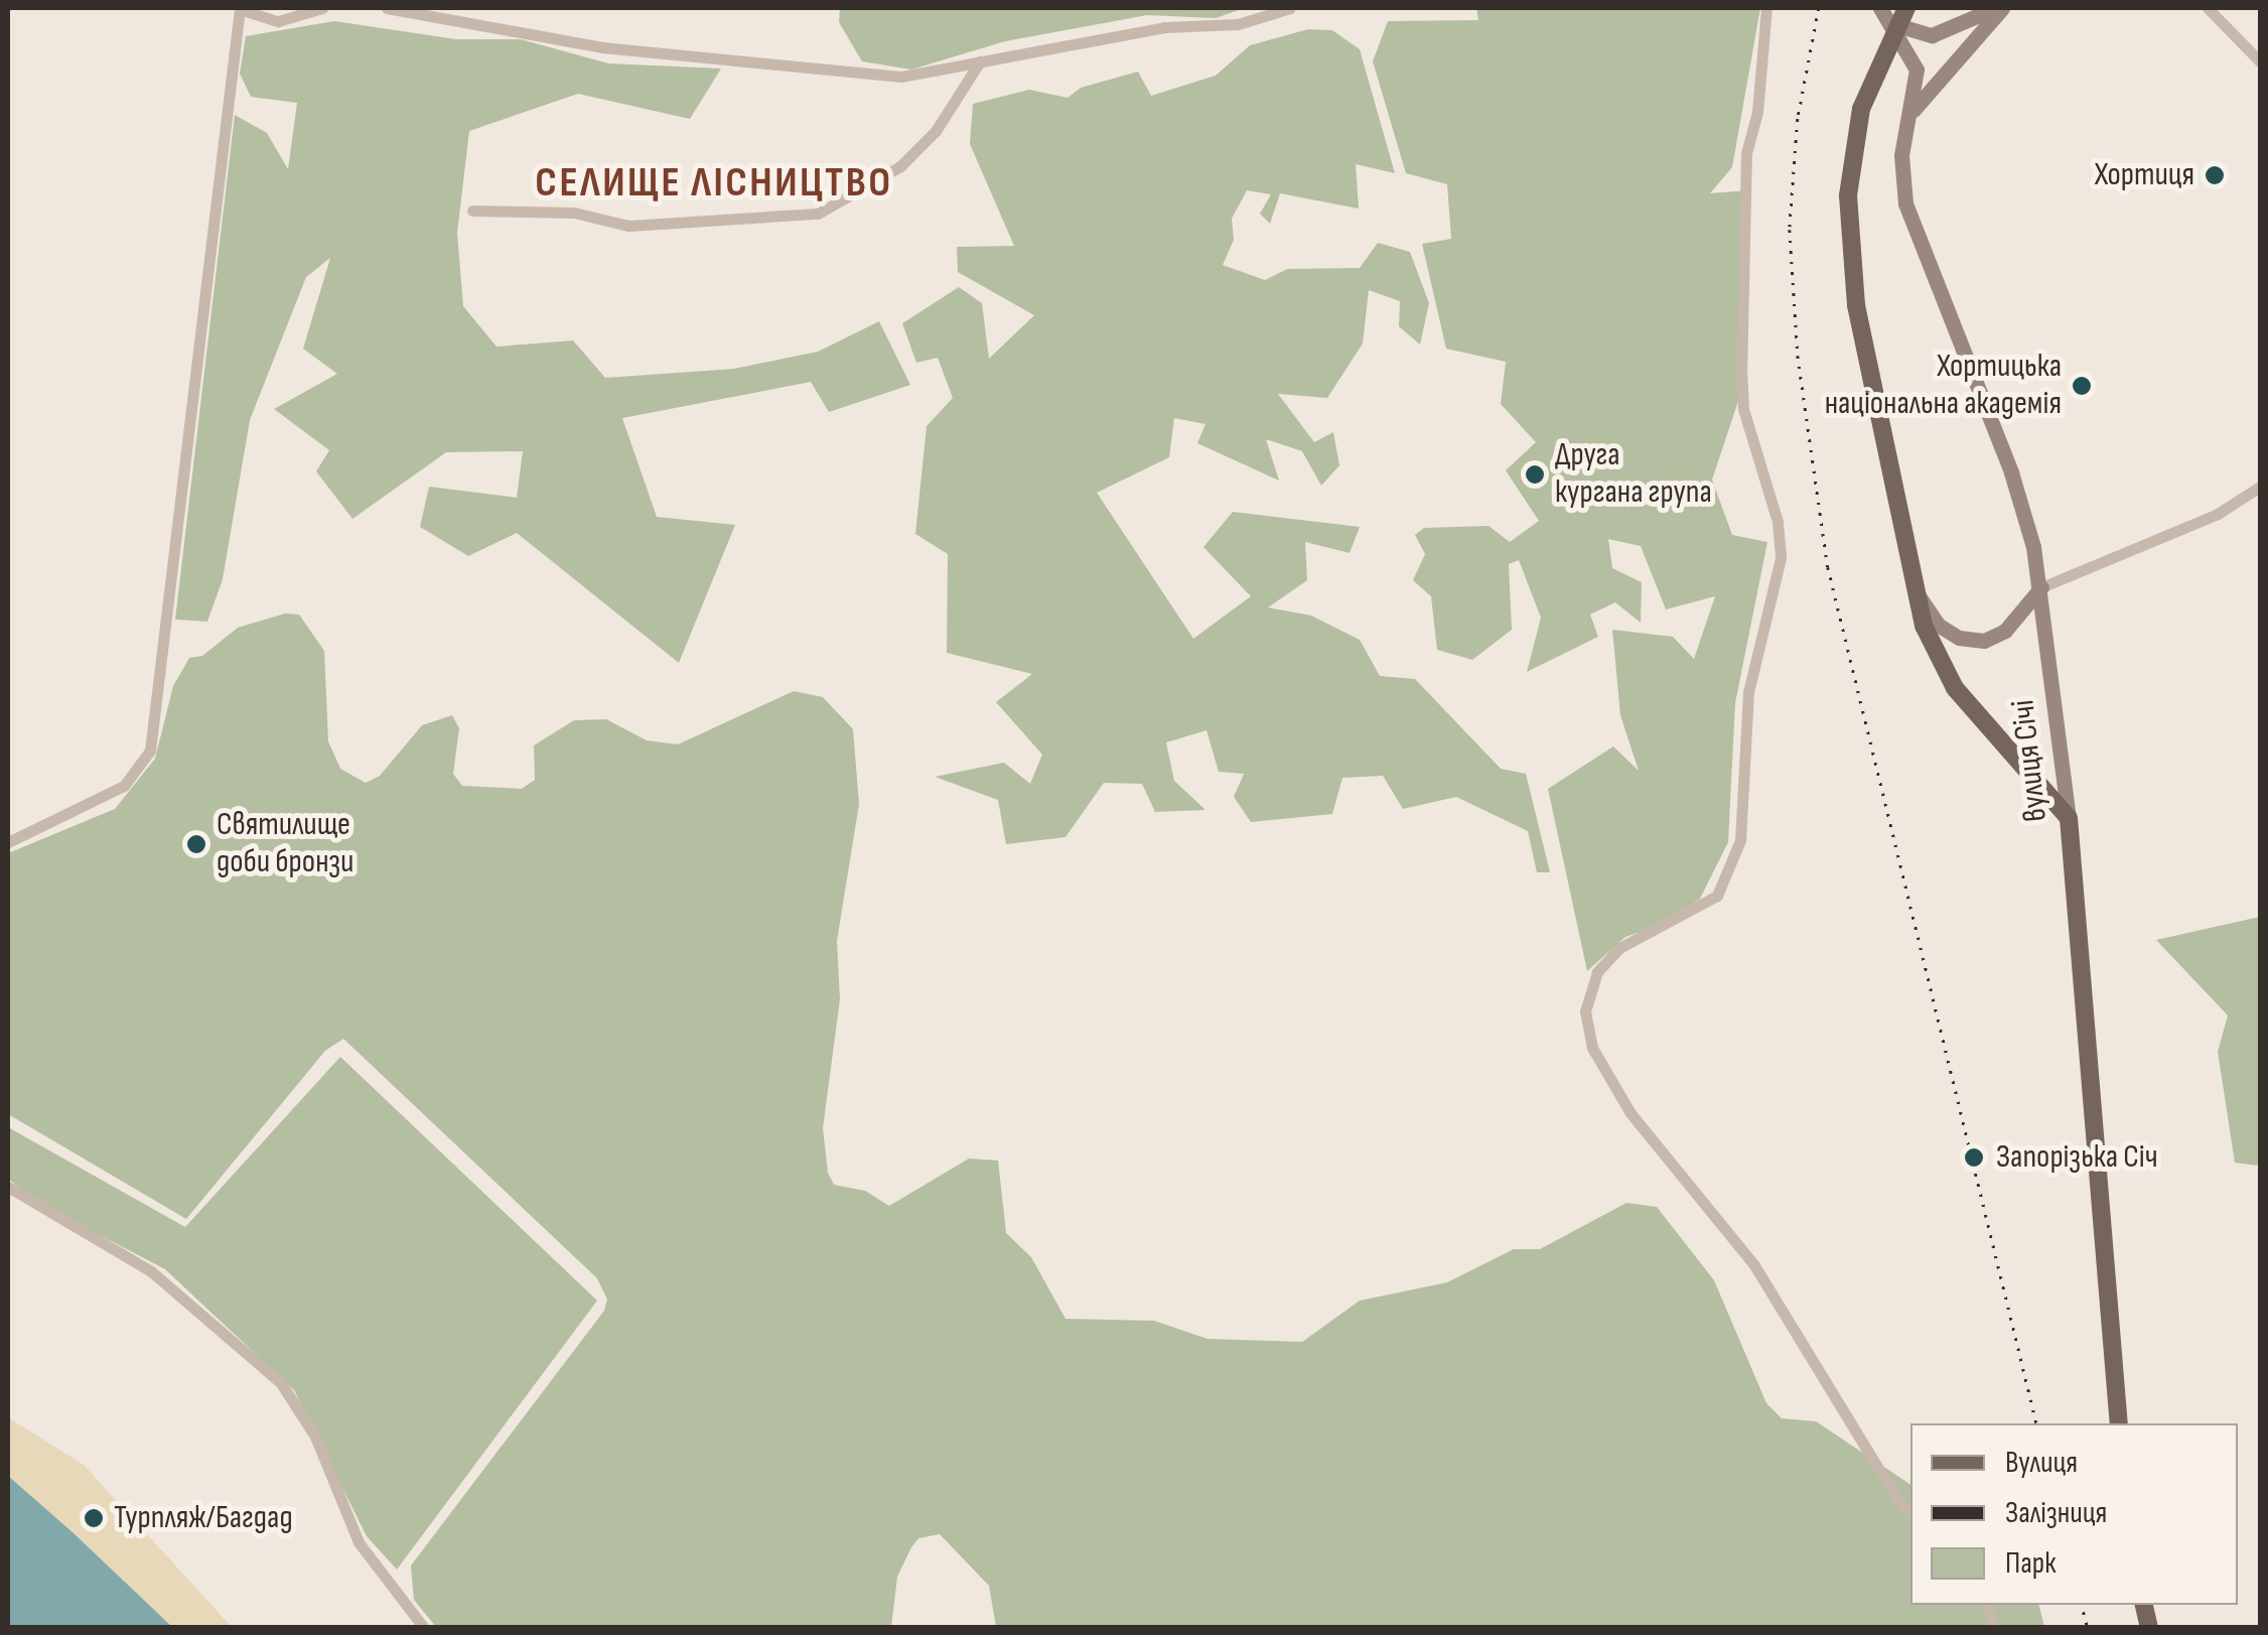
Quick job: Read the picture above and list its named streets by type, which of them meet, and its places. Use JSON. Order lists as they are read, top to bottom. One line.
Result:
{"streets":{"main road":["вулиця Січі"]},"districts":["СЕЛИЩЕ ЛІСНИЦТВО"],"places":["Хортиця","Хортицька національна академія","Друга кургана група","Святилище доби бронзи","Запорізька Січ","Турпляж/Багдад"],"legend":["Вулиця","Залізниця","Парк"]}
